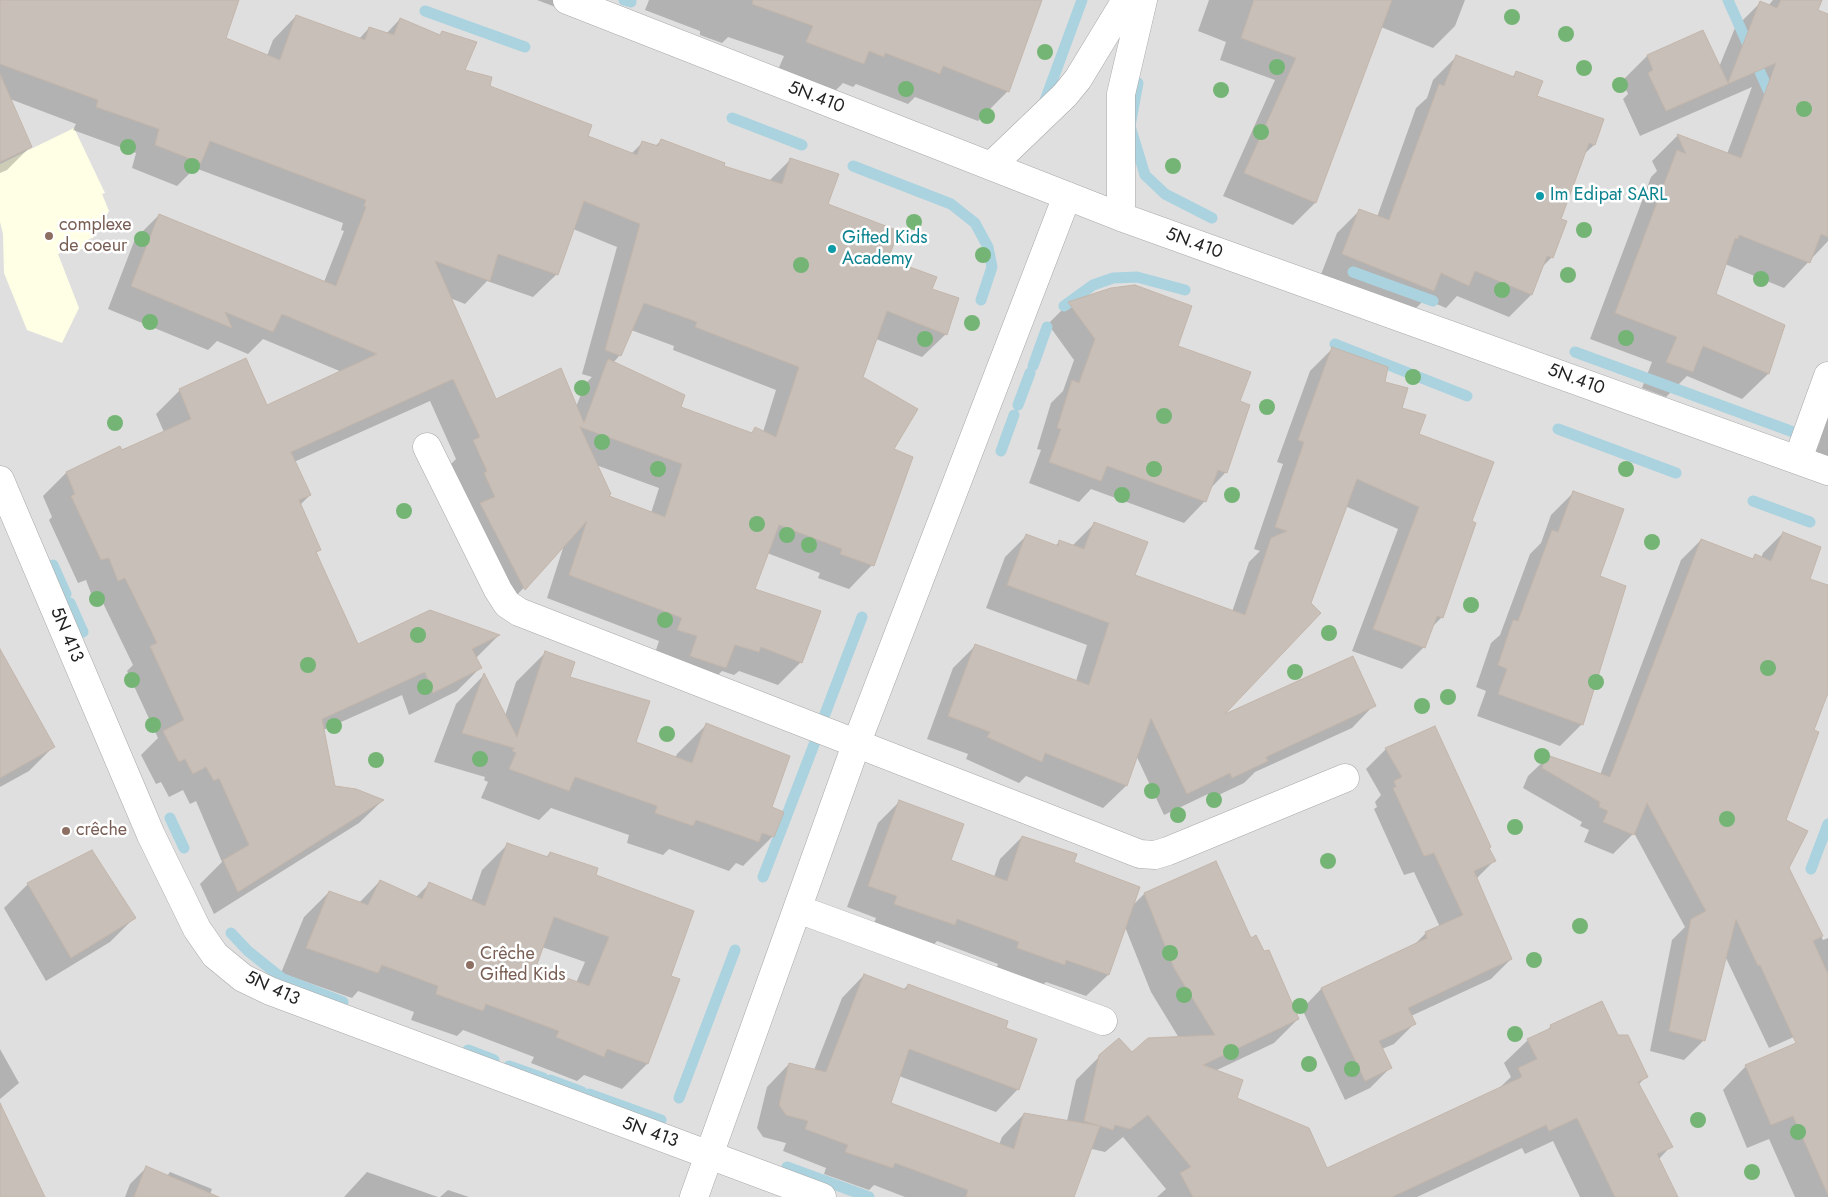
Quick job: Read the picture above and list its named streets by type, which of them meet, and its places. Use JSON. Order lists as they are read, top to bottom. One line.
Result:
{"streets":{"street":["5N.410","5N 413"]},"places":["Im Edipat SARL","complexe de coeur","Gifted Kids Academy","crêche","Crêche Gifted Kids"]}
